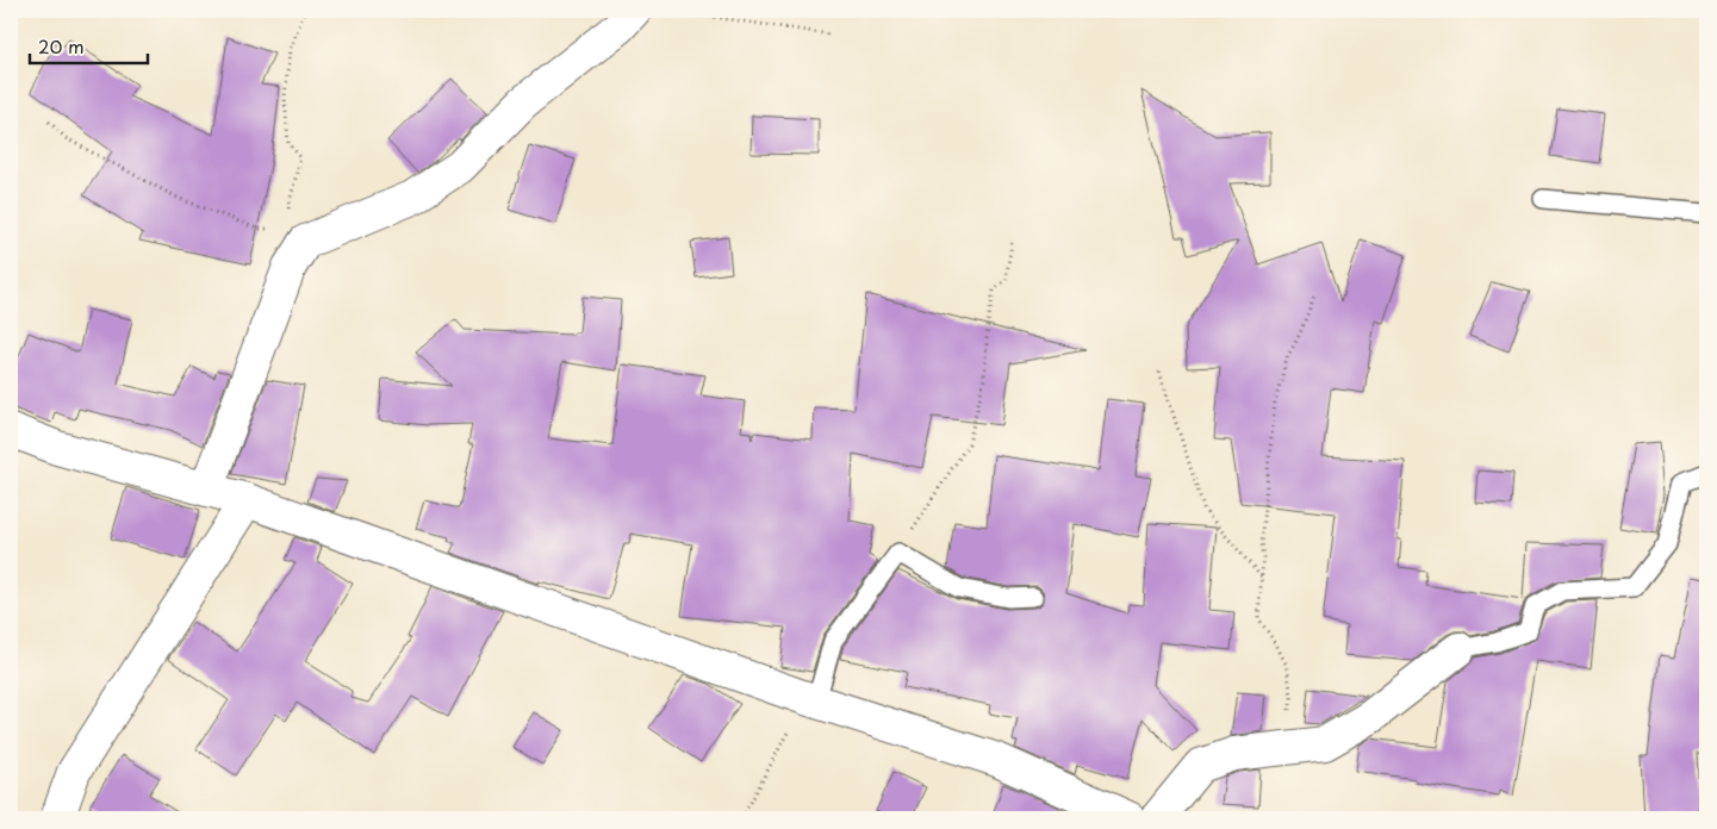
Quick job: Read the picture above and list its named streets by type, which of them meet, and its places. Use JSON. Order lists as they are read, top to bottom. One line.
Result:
{"scale_bar":"20 m"}
